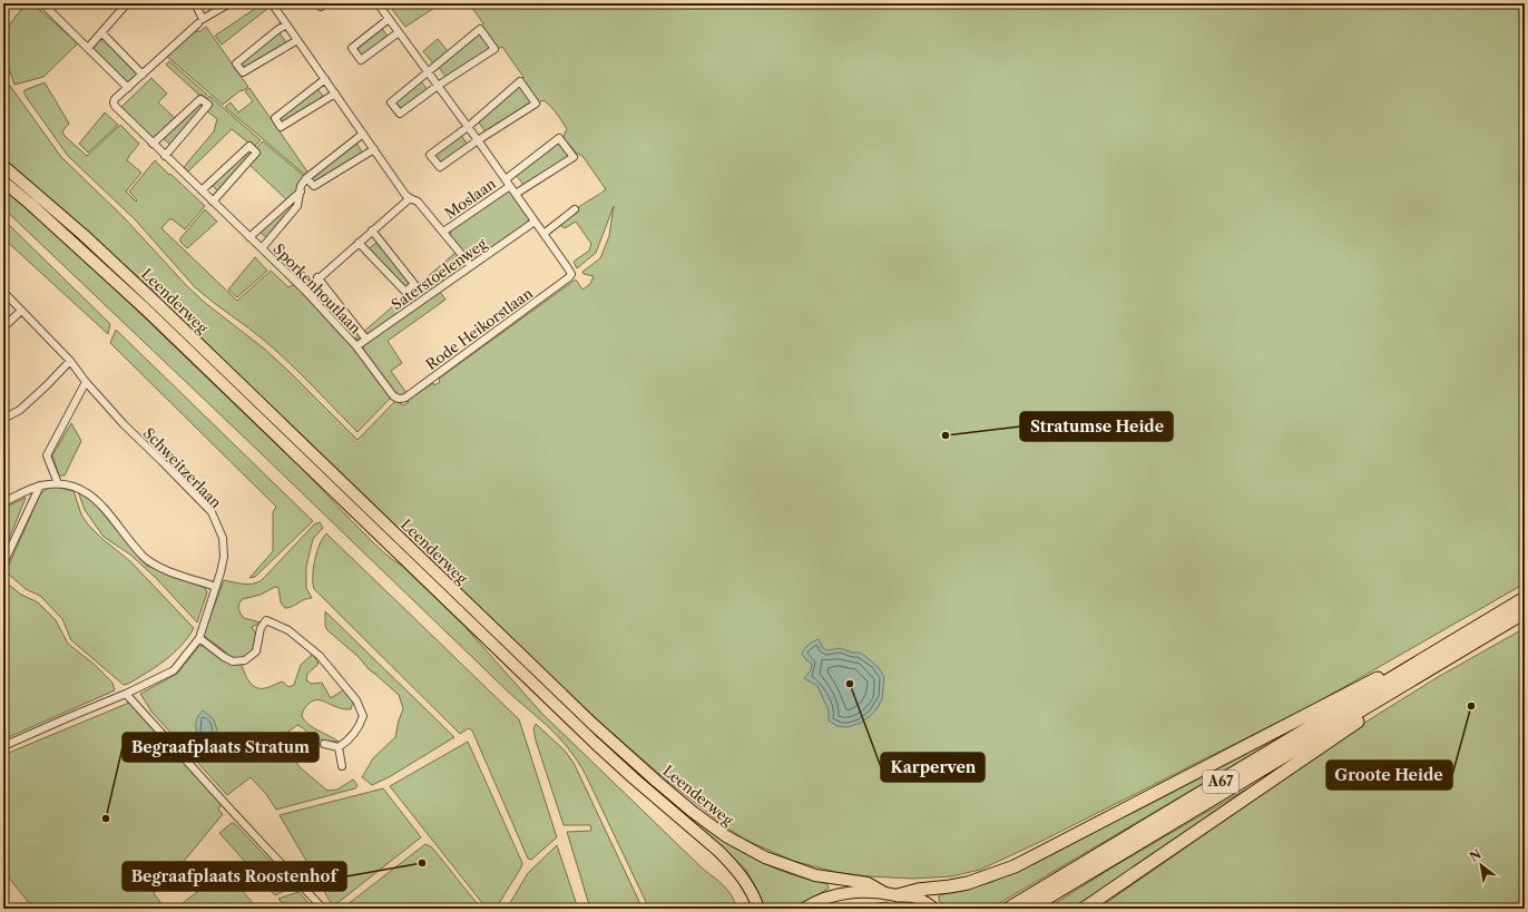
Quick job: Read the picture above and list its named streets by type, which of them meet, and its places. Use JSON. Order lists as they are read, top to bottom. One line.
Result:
{"streets":{"highway":["A67"],"main road":["Leenderweg"],"street":["Moslaan","Saterstoelenweg","Sporkenhoutlaan","Rode Heikorstlaan","Schweitzerlaan"]},"crossings":[["Saterstoelenweg","Sporkenhoutlaan"],["Sporkenhoutlaan","Rode Heikorstlaan"]],"places":["Stratumse Heide","Karperven","Groote Heide","Begraafplaats Stratum","Begraafplaats Roostenhof"],"north":"top left"}
